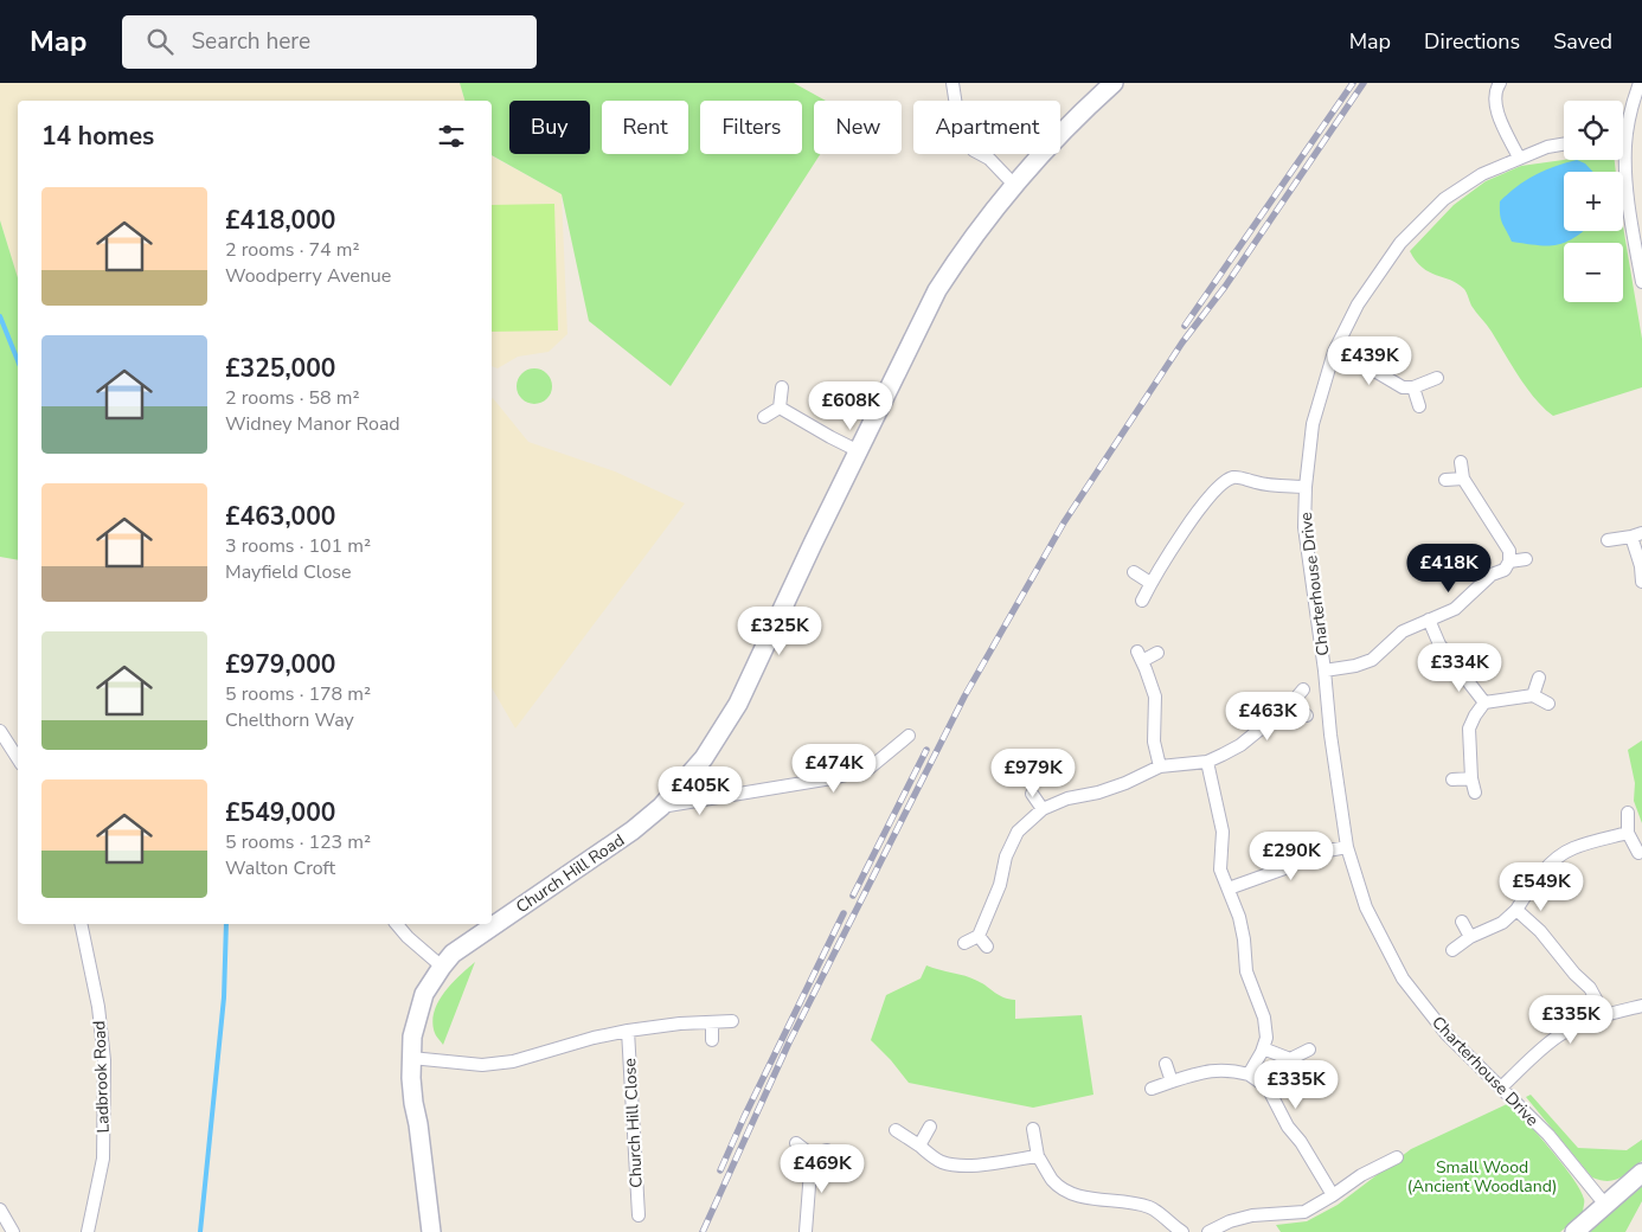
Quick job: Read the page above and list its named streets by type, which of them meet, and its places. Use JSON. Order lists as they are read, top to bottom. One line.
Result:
{"streets":{"street":["Charterhouse Drive","Church Hill Road","Ladbrook Road","Church Hill Close"]},"parks":["Small Wood (Ancient Woodland)"],"page":{"header":"Map","search":"Search here","nav":["Map","Directions","Saved"],"map_buttons":["+","−"],"chip":["Buy","Rent","Filters","New","Apartment"],"heading":"14 homes","list":[{"name":"£418,000","note":"2 rooms · 74 m² · Woodperry Avenue"},{"name":"£325,000","note":"2 rooms · 58 m² · Widney Manor Road"},{"name":"£463,000","note":"3 rooms · 101 m² · Mayfield Close"},{"name":"£979,000","note":"5 rooms · 178 m² · Chelthorn Way"},{"name":"£549,000","note":"5 rooms · 123 m² · Walton Croft"}],"price":["£439K","£608K","£418K","£325K","£334K","£463K","£474K","£979K","£405K","£290K","£549K","£335K","£335K","£469K"]}}
